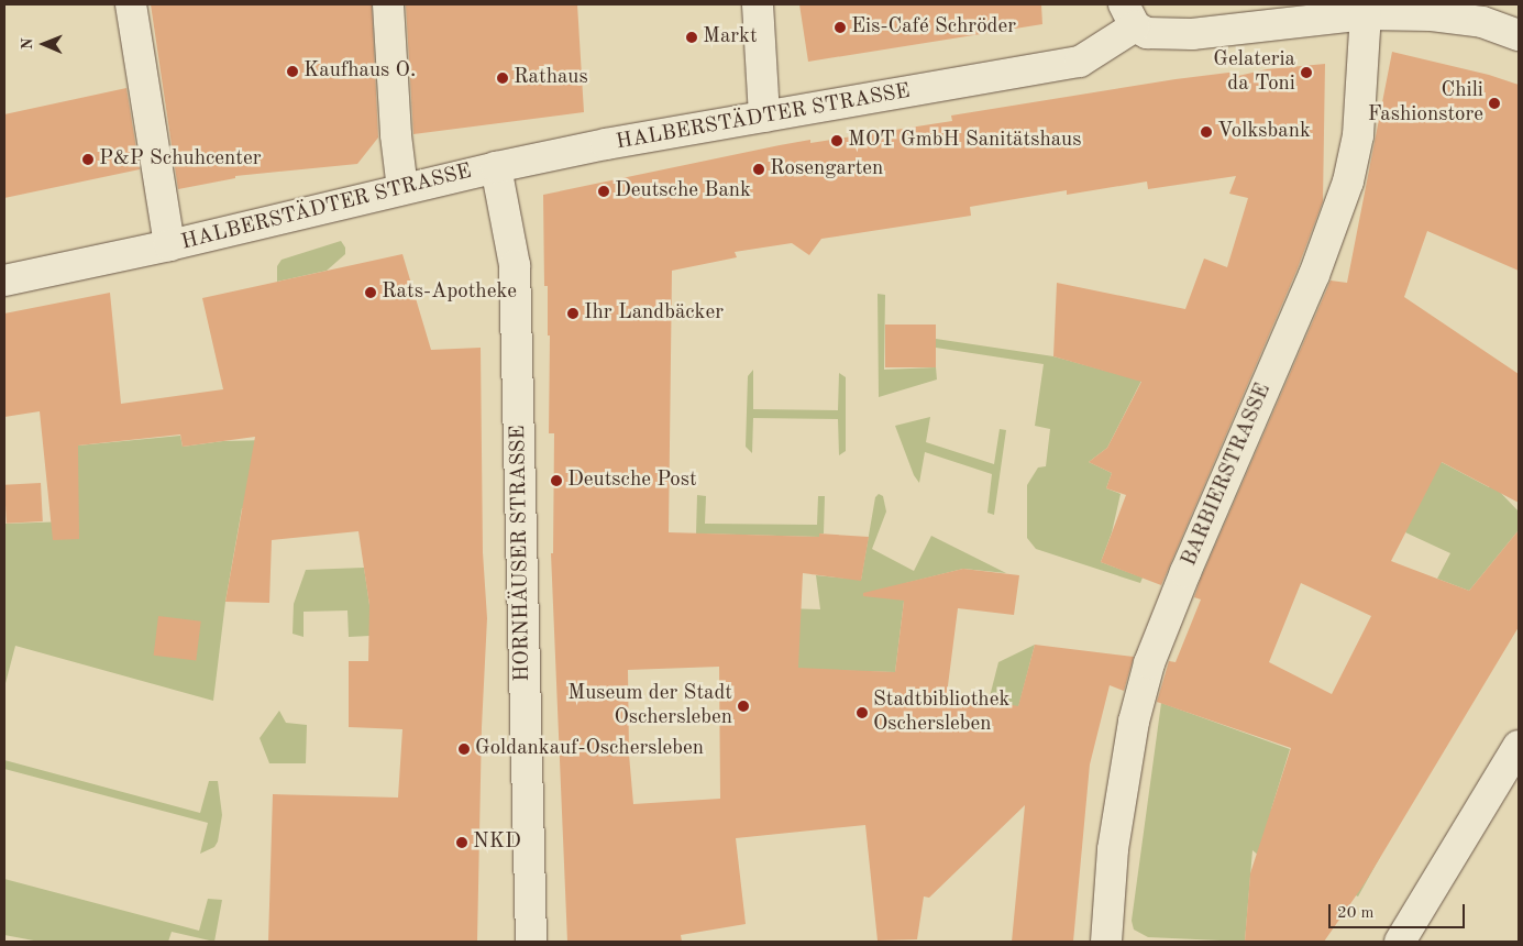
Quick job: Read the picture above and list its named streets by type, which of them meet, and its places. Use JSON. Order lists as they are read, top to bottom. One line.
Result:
{"streets":{"street":["HALBERSTÄDTER STRASSE","BARBIERSTRASSE","HORNHÄUSER STRASSE"]},"crossings":[["HALBERSTÄDTER STRASSE","BARBIERSTRASSE"],["HALBERSTÄDTER STRASSE","HORNHÄUSER STRASSE"]],"places":["Eis-Café Schröder","Markt","Kaufhaus O.","Gelateria da Toni","Rathaus","Chili Fashionstore","Volksbank","MOT GmbH Sanitätshaus","P&P Schuhcenter","Rosengarten","Deutsche Bank","Rats-Apotheke","Ihr Landbäcker","Deutsche Post","Museum der Stadt Oschersleben","Stadtbibliothek Oschersleben","Goldankauf-Oschersleben","NKD"],"scale_bar":"20 m","north":"left"}
